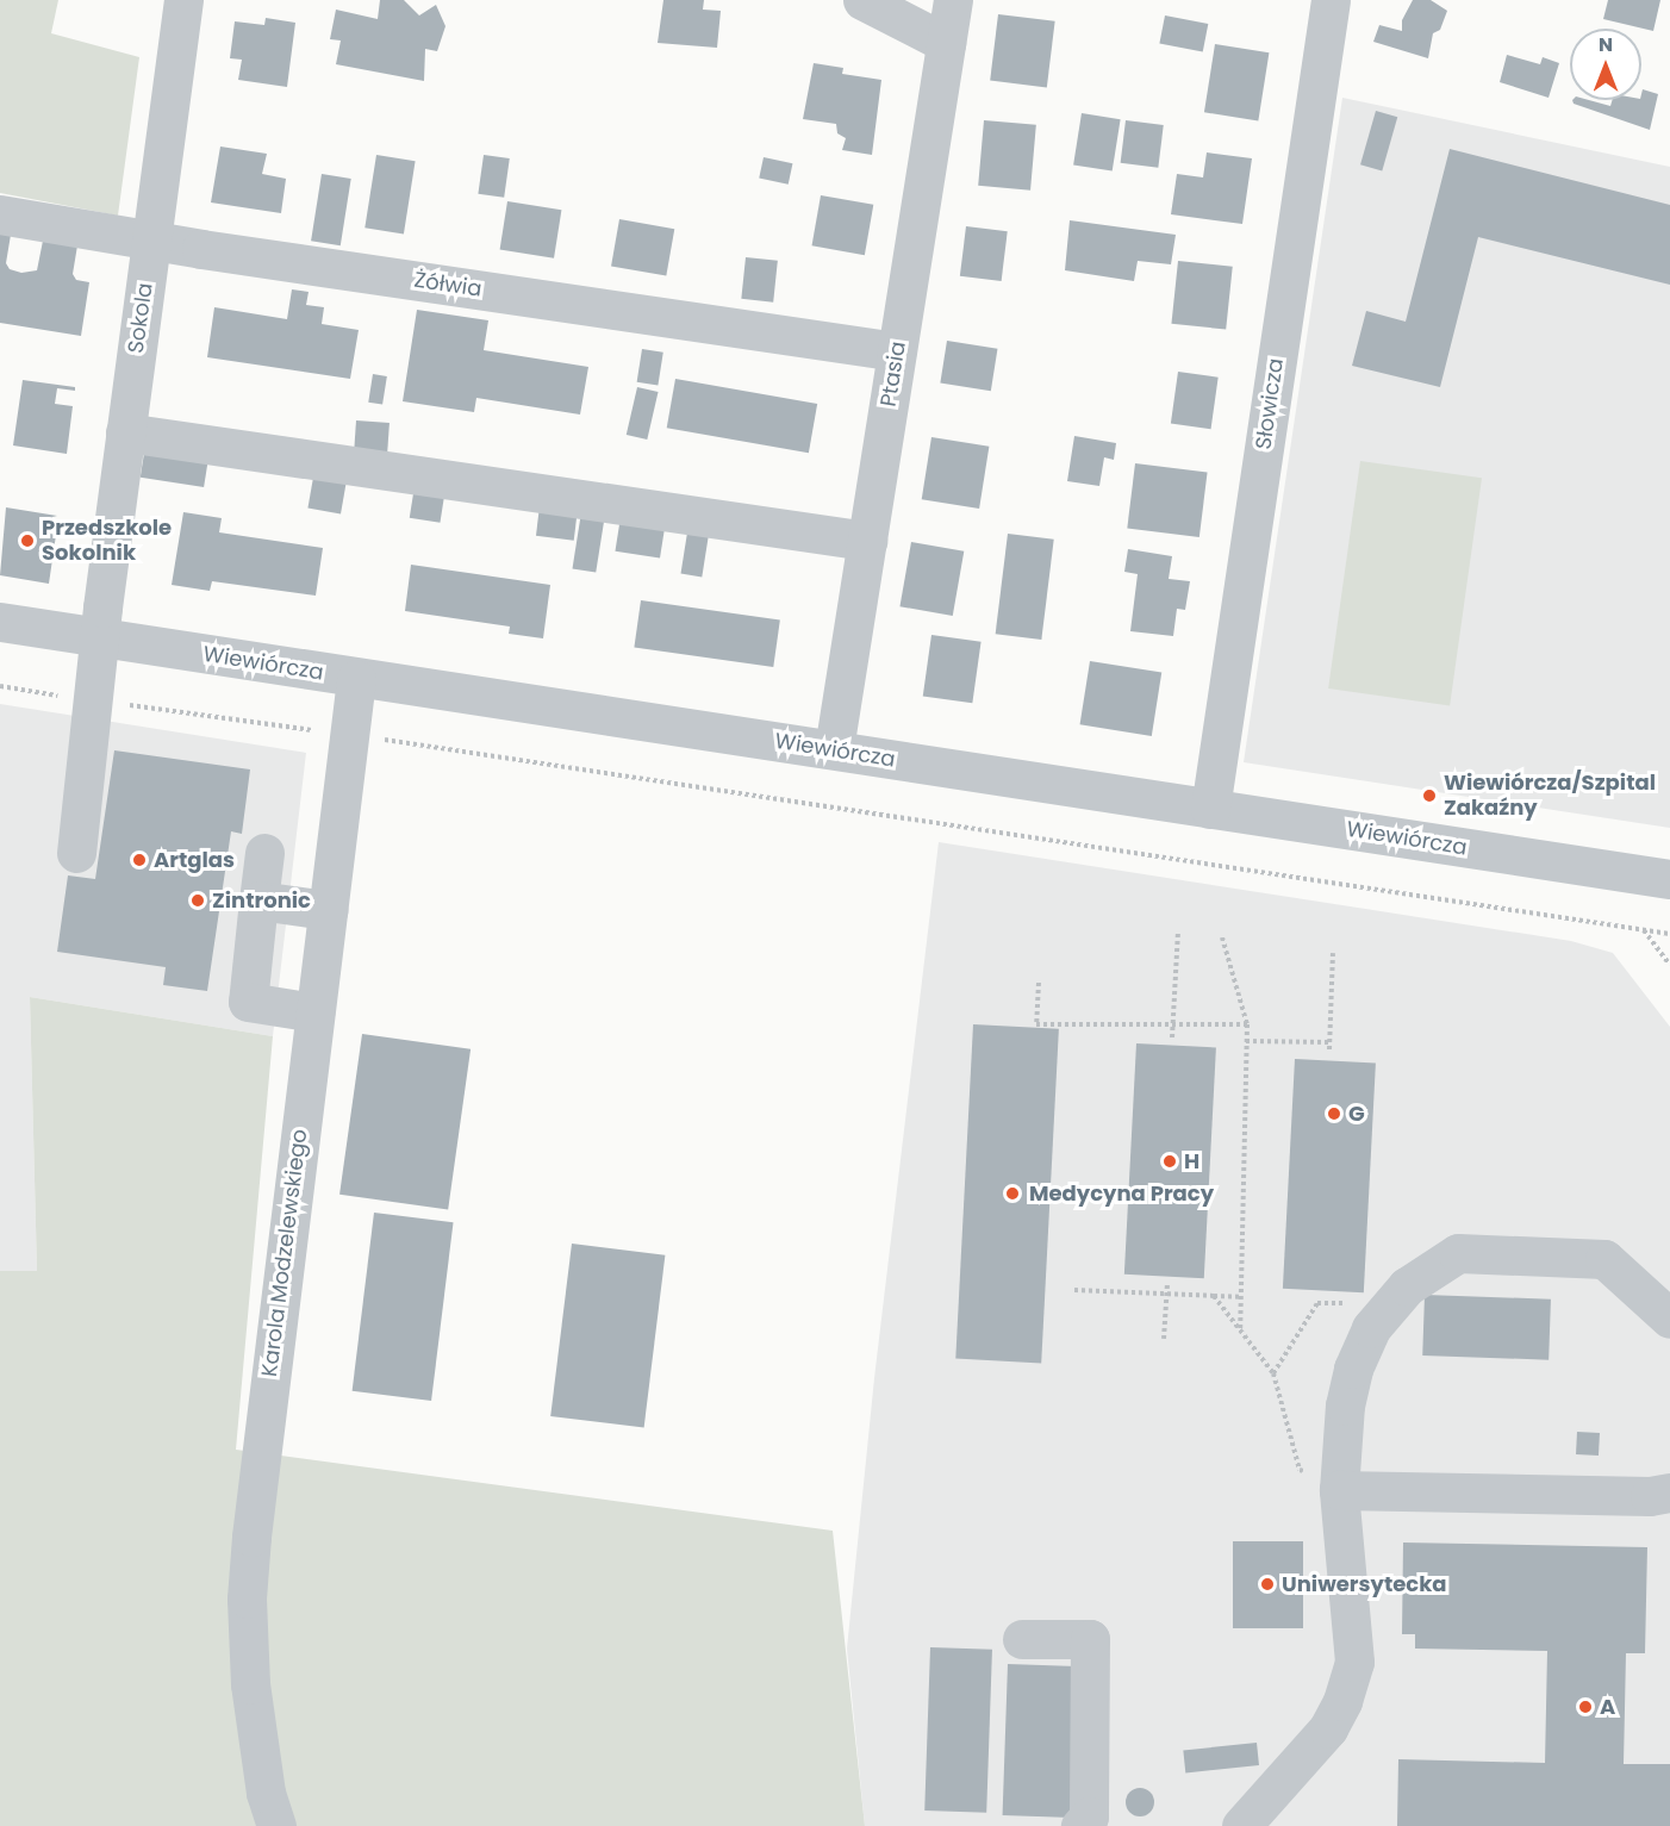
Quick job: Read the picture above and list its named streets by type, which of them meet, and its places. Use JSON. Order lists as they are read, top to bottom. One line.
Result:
{"streets":{"street":["Żółwia","Sokola","Ptasia","Słowicza","Wiewiórcza","Karola Modzelewskiego"]},"crossings":[["Żółwia","Sokola"],["Żółwia","Ptasia"],["Sokola","Wiewiórcza"],["Ptasia","Wiewiórcza"],["Słowicza","Wiewiórcza"],["Wiewiórcza","Karola Modzelewskiego"]],"places":["Przedszkole Sokolnik","Wiewiórcza/Szpital Zakaźny","Artglas","Zintronic","G","H","Medycyna Pracy","Uniwersytecka","A"],"north":"top"}
